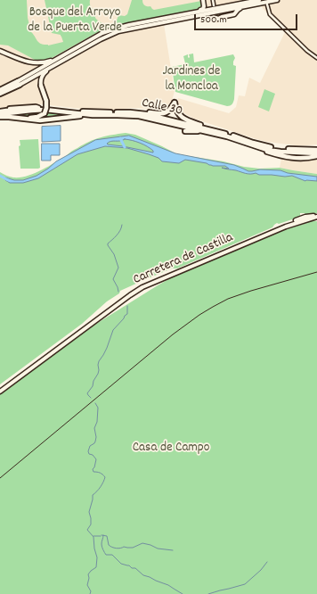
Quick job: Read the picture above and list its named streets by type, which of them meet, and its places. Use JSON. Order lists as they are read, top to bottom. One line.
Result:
{"streets":{"highway":["Calle 30","Carretera de Castilla"]},"parks":["Bosque del Arroyo de la Puerta Verde","Jardines de la Moncloa","Casa de Campo"],"scale_bar":"500 m"}
